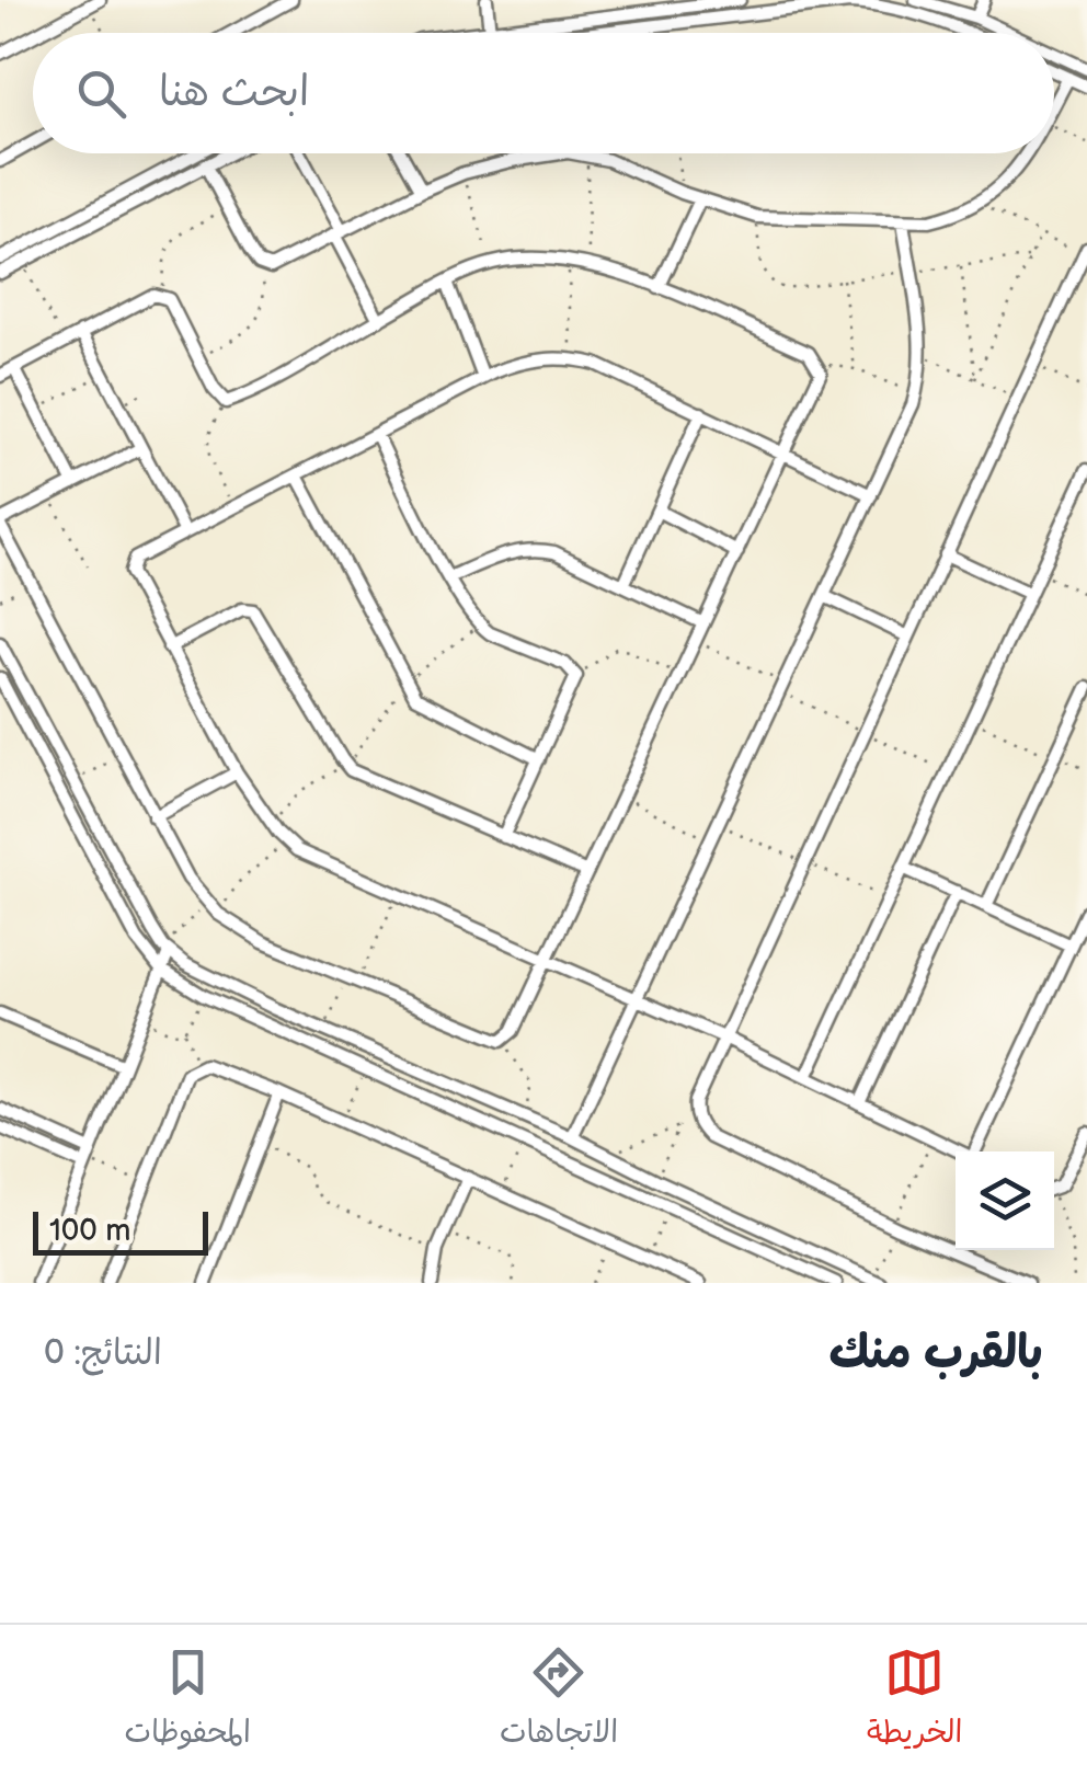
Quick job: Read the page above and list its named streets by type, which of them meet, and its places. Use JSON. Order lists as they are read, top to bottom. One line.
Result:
{"scale_bar":"100 m","page":{"search":"ابحث هنا","scale":"100 m","heading":["بالقرب منك","النتائج: 0"],"nav":["الخريطة","الاتجاهات","المحفوظات"]}}
